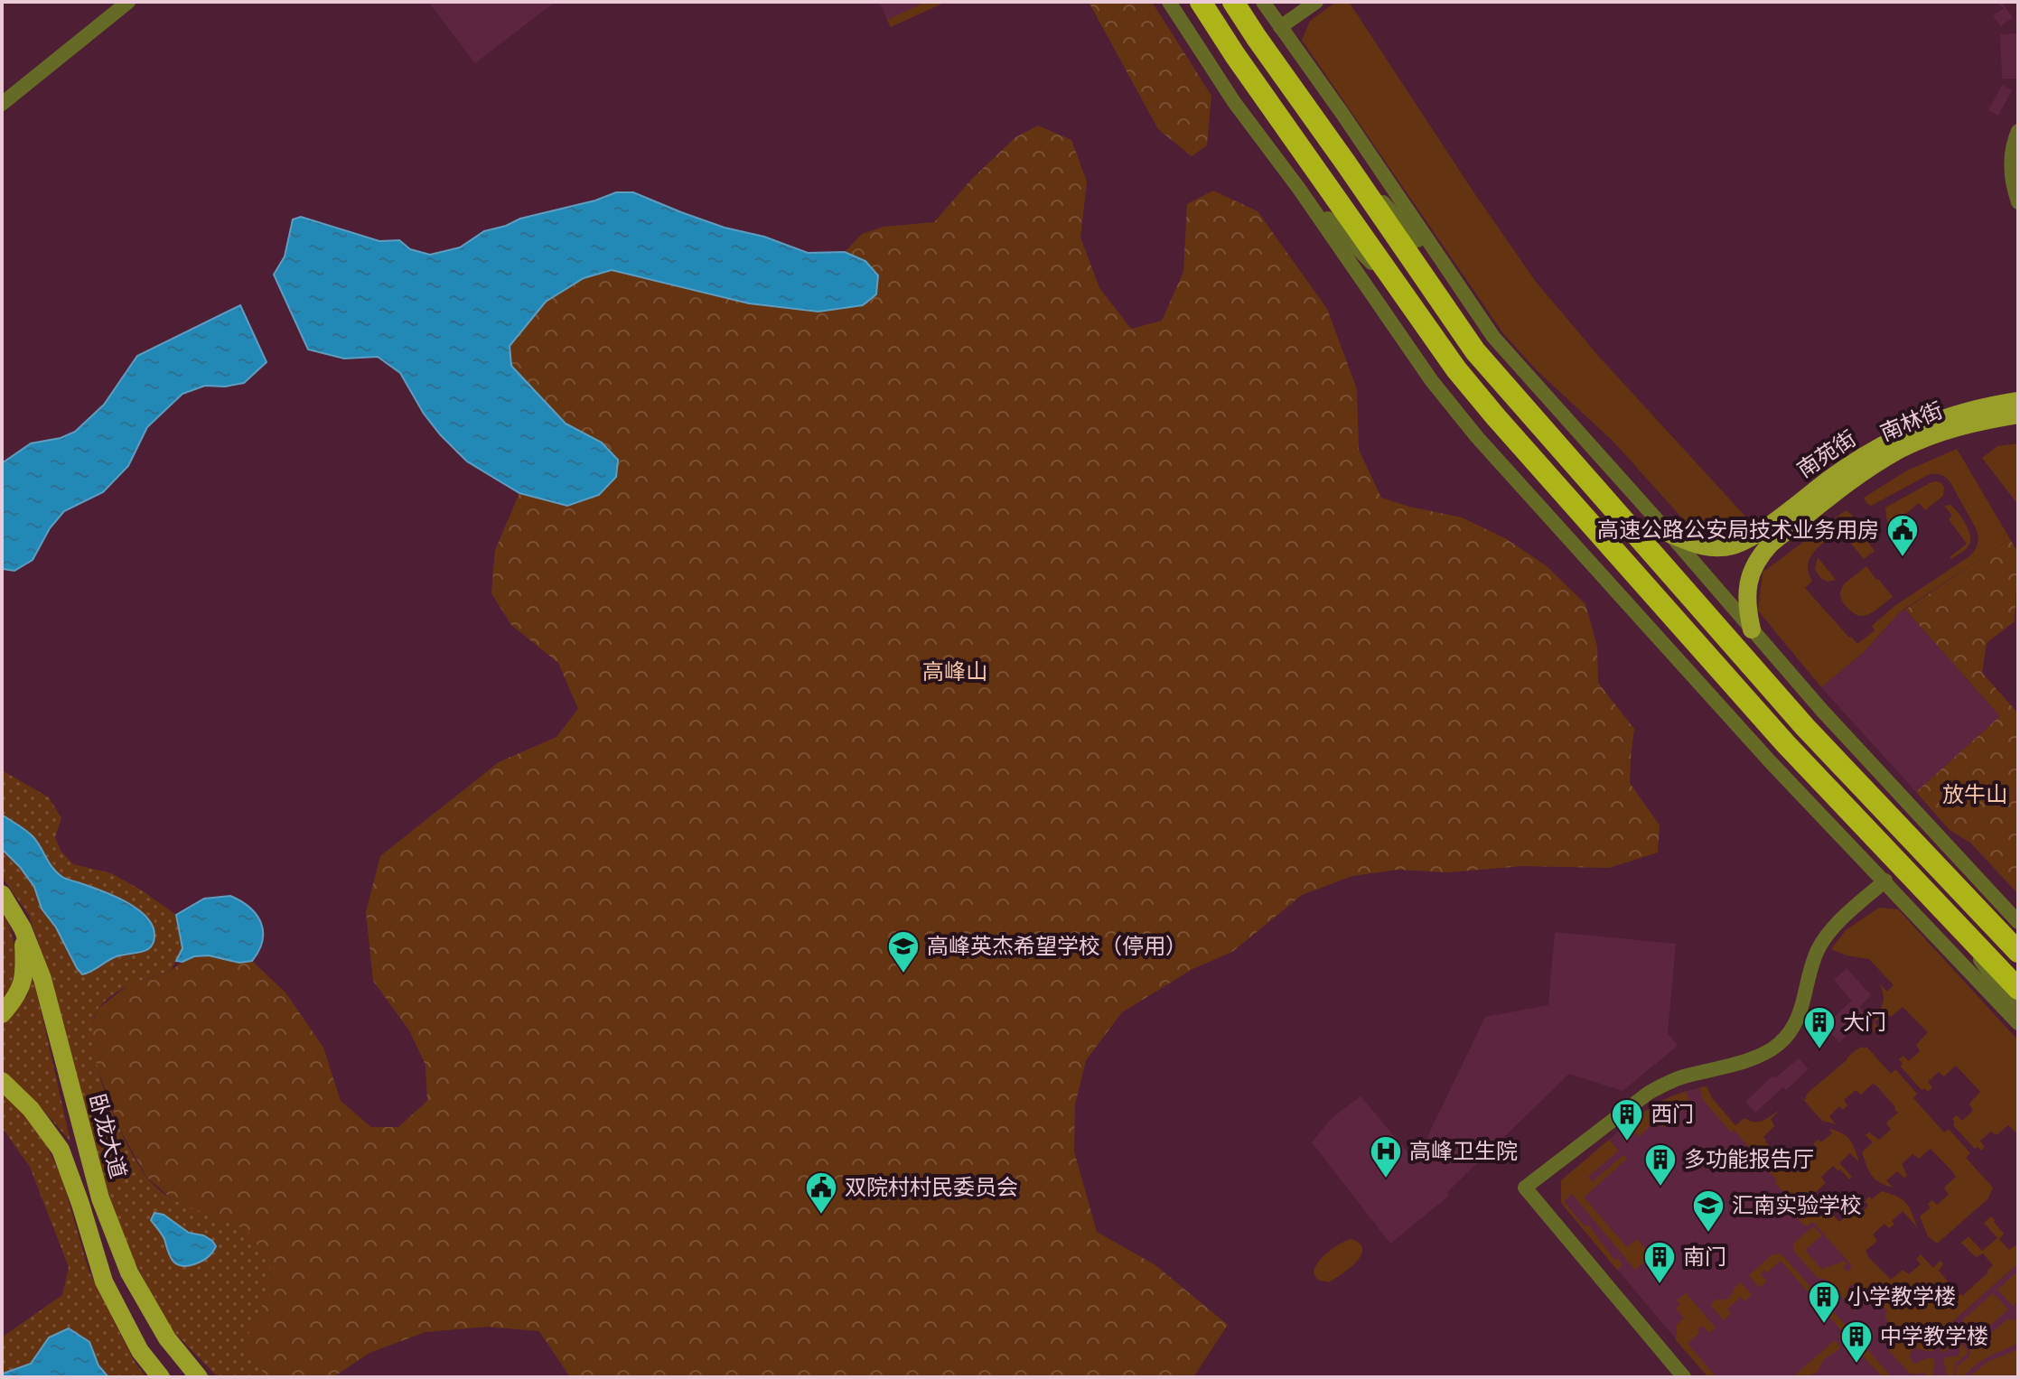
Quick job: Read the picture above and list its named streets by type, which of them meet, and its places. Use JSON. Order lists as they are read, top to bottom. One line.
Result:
{"streets":{"main road":["南林街","南苑街","卧龙大道"]},"parks":["高峰山","放牛山"],"places":{"public building":["高速公路公安局技术业务用房","双院村村民委员会"],"school or university":["高峰英杰希望学校（停用）","汇南实验学校"],"building":["大门","西门","多功能报告厅","南门","小学教学楼","中学教学楼"],"hospital":["高峰卫生院"]}}
